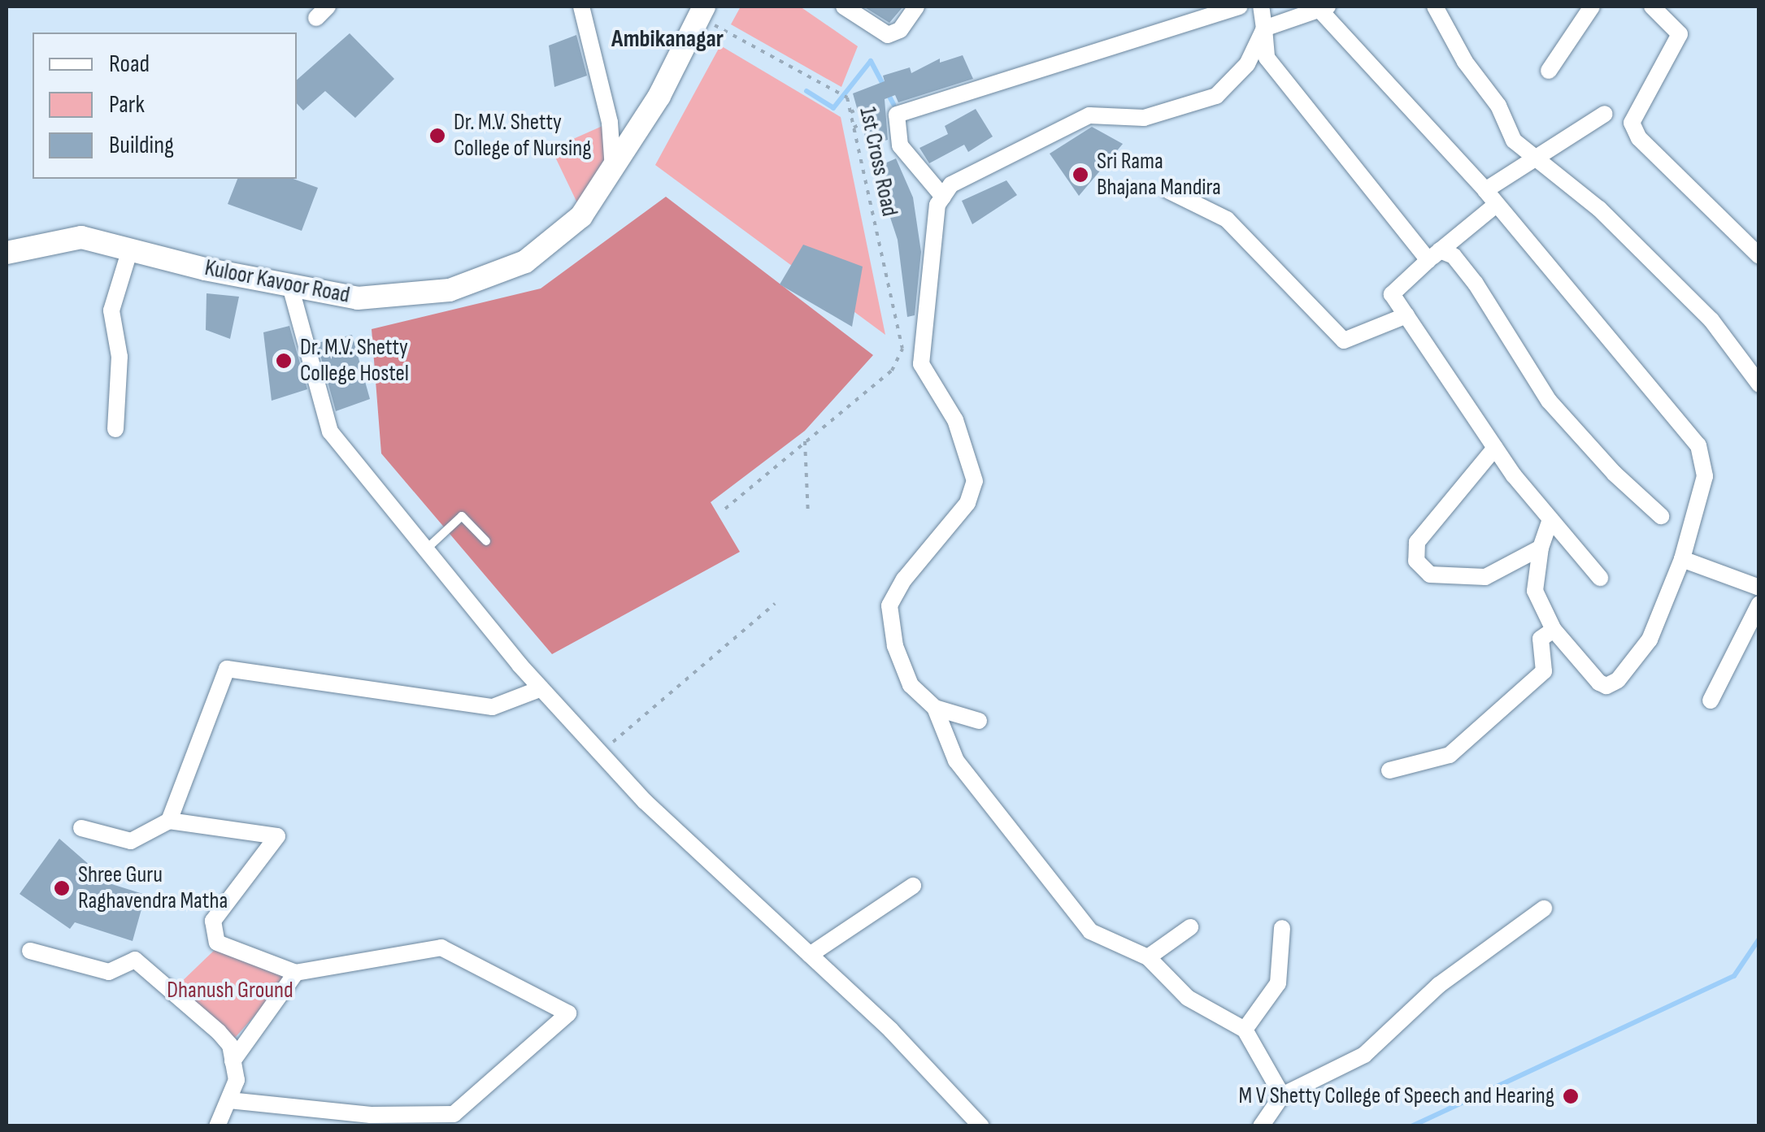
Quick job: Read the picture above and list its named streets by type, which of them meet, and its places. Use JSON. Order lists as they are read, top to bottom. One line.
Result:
{"streets":{"main road":["Kuloor Kavoor Road"],"path":["1st Cross Road"]},"crossings":[["1st Cross Road","Kuloor Kavoor Road"]],"districts":["Ambikanagar"],"parks":["Dhanush Ground"],"places":["Dr. M.V. Shetty College of Nursing","Sri Rama Bhajana Mandira","Dr. M.V. Shetty College Hostel","Shree Guru Raghavendra Matha","M V Shetty College of Speech and Hearing"],"legend":["Road","Park","Building"]}
